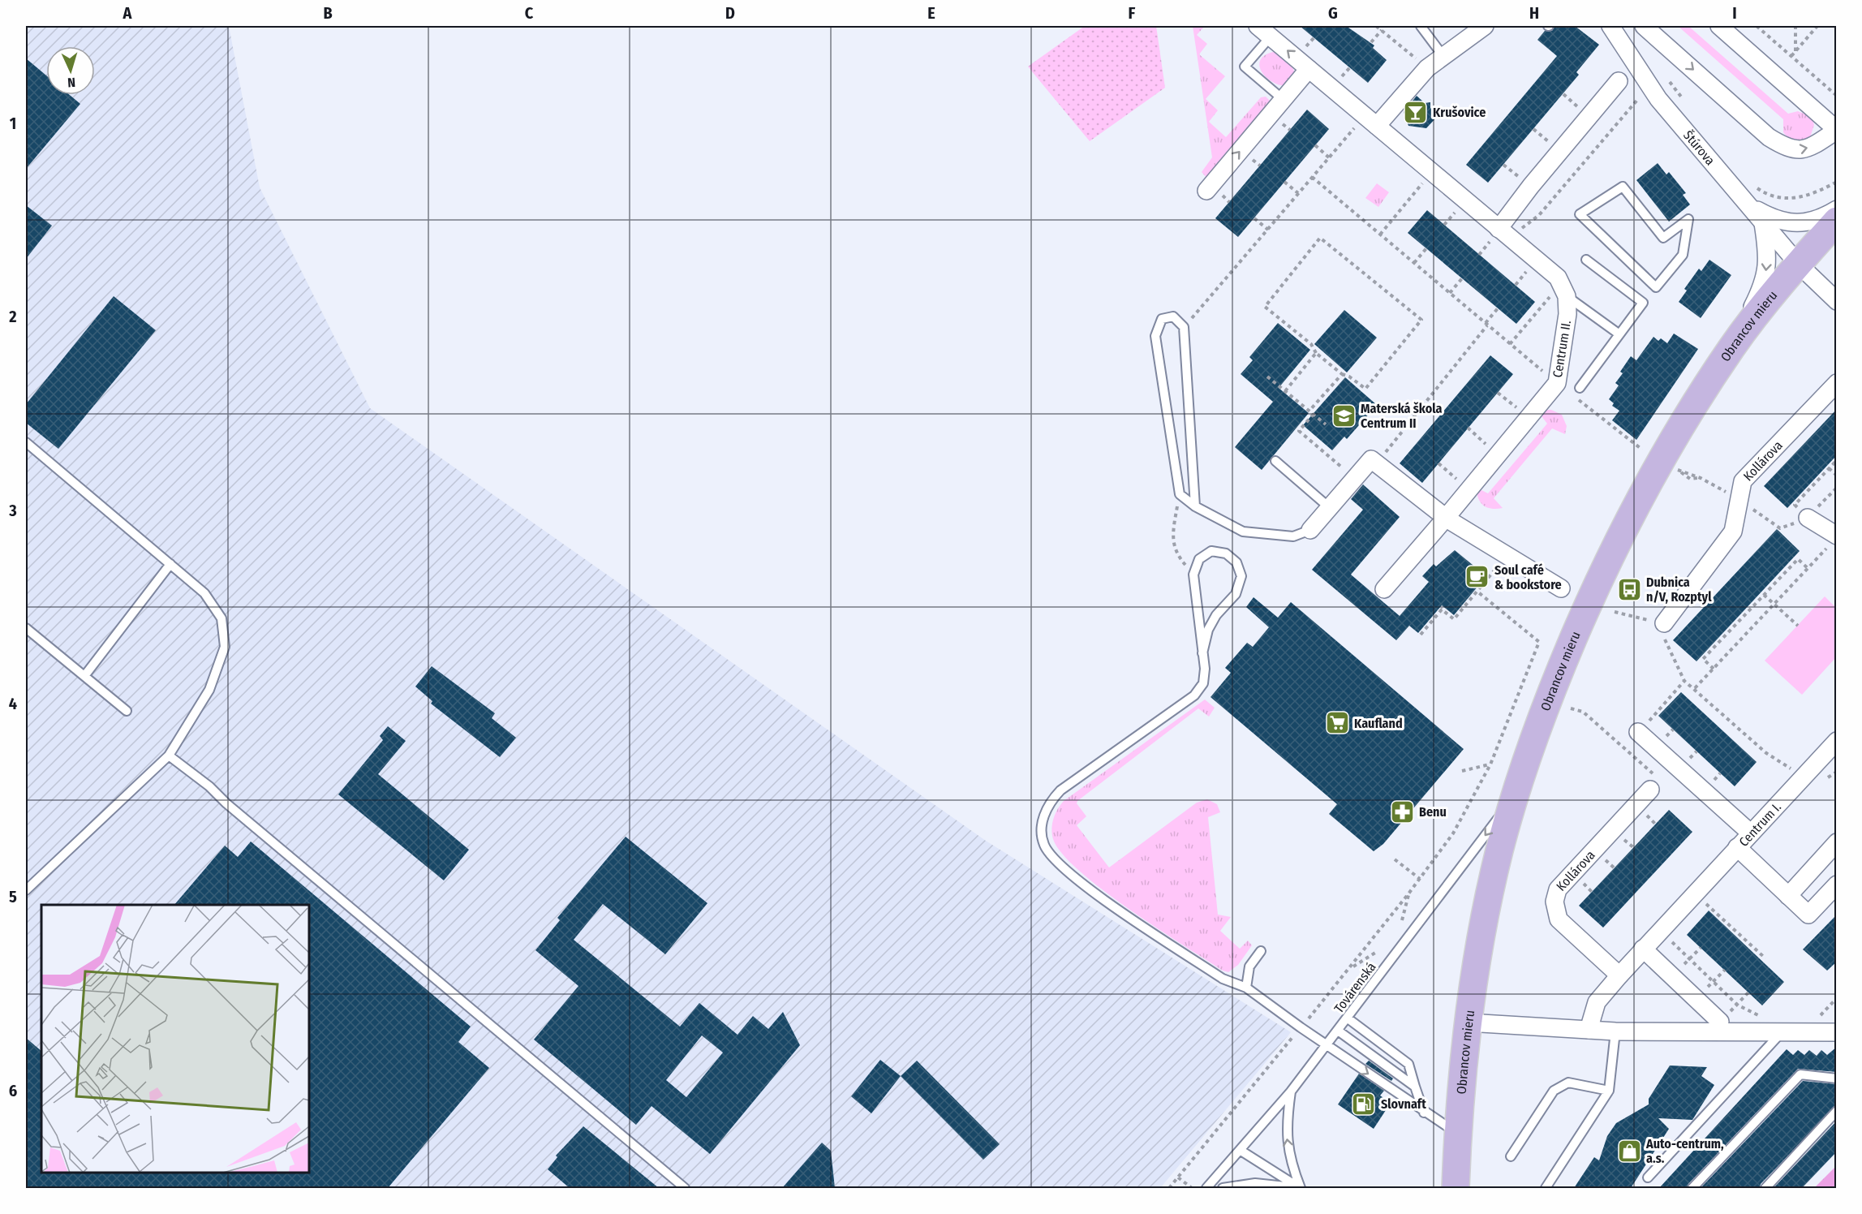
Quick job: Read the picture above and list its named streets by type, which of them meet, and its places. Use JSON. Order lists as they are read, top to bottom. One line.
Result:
{"streets":{"main road":["Obrancov mieru"],"street":["Štúrova","Centrum II.","Kollárova","Centrum I."],"lane":["Továrenská"]},"crossings":[["Štúrova","Obrancov mieru"],["Obrancov mieru","Továrenská"]],"one_way":["Továrenská"],"places":{"bar":["Krušovice"],"school or university":["Materská škola Centrum II"],"cafe":["Soul café & bookstore"],"bus stop":["Dubnica n/V, Rozptyl"],"supermarket":["Kaufland"],"pharmacy":["Benu"],"fuel station":["Slovnaft"],"shop":["Auto-centrum, a.s."]},"north":"bottom","grid":{"columns":["A","B","C","D","E","F","G","H","I"],"rows":["1","2","3","4","5","6"]}}
